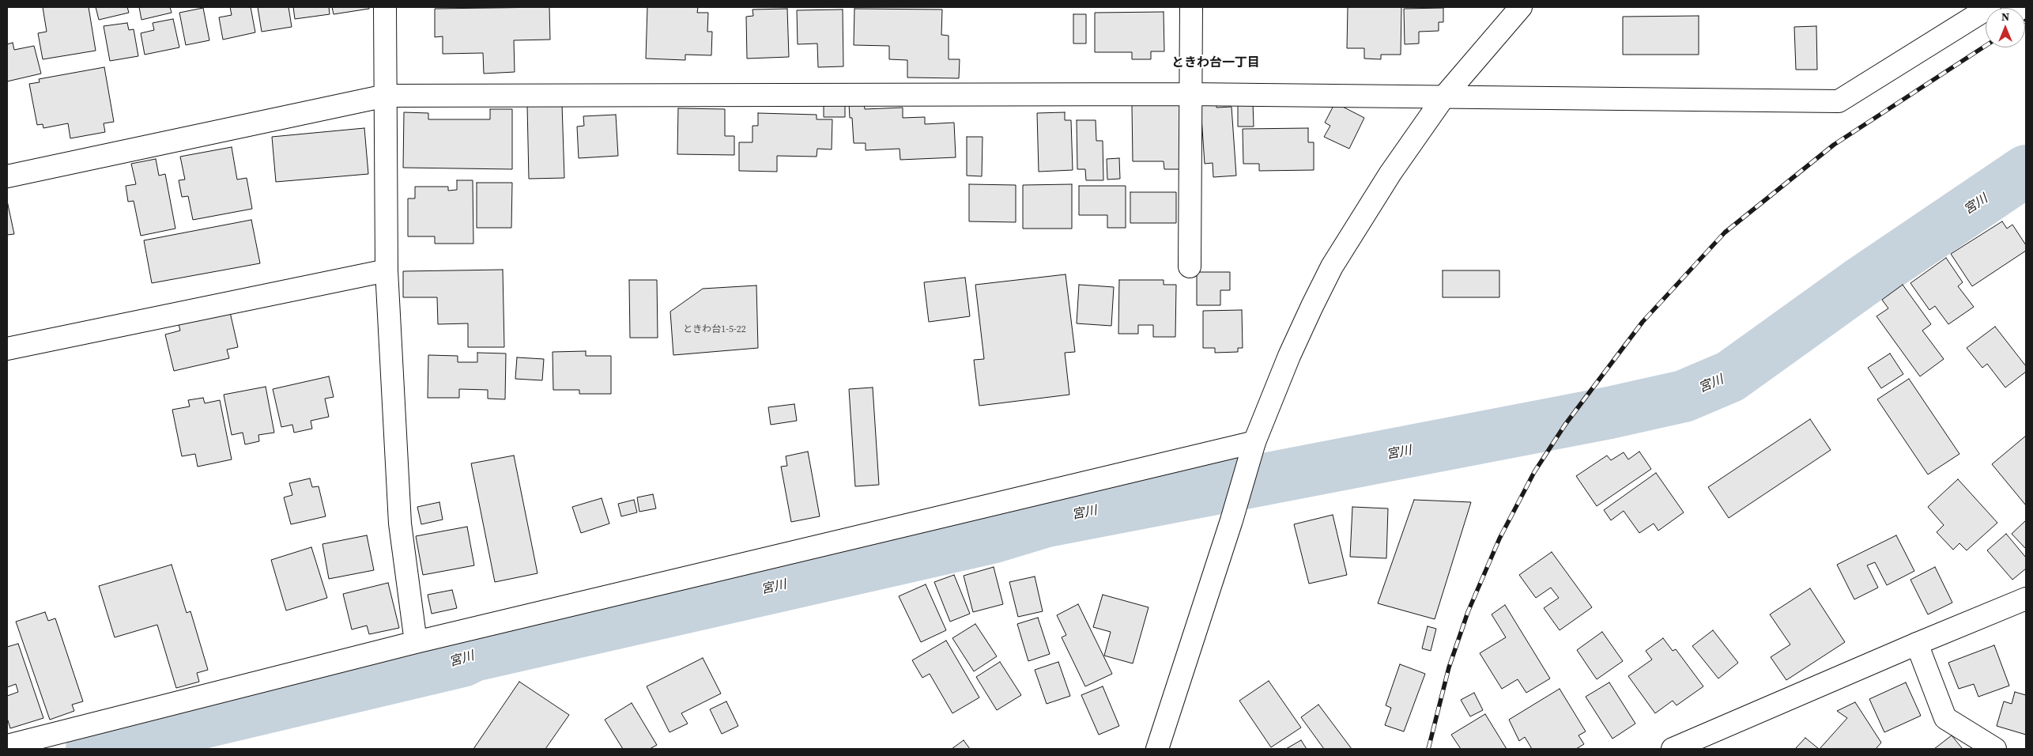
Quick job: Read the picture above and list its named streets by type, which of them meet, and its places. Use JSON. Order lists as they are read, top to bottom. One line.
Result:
{"districts":["ときわ台一丁目"],"water":["宮川"],"house_numbers":["ときわ台1-5-22"],"north":"top"}
